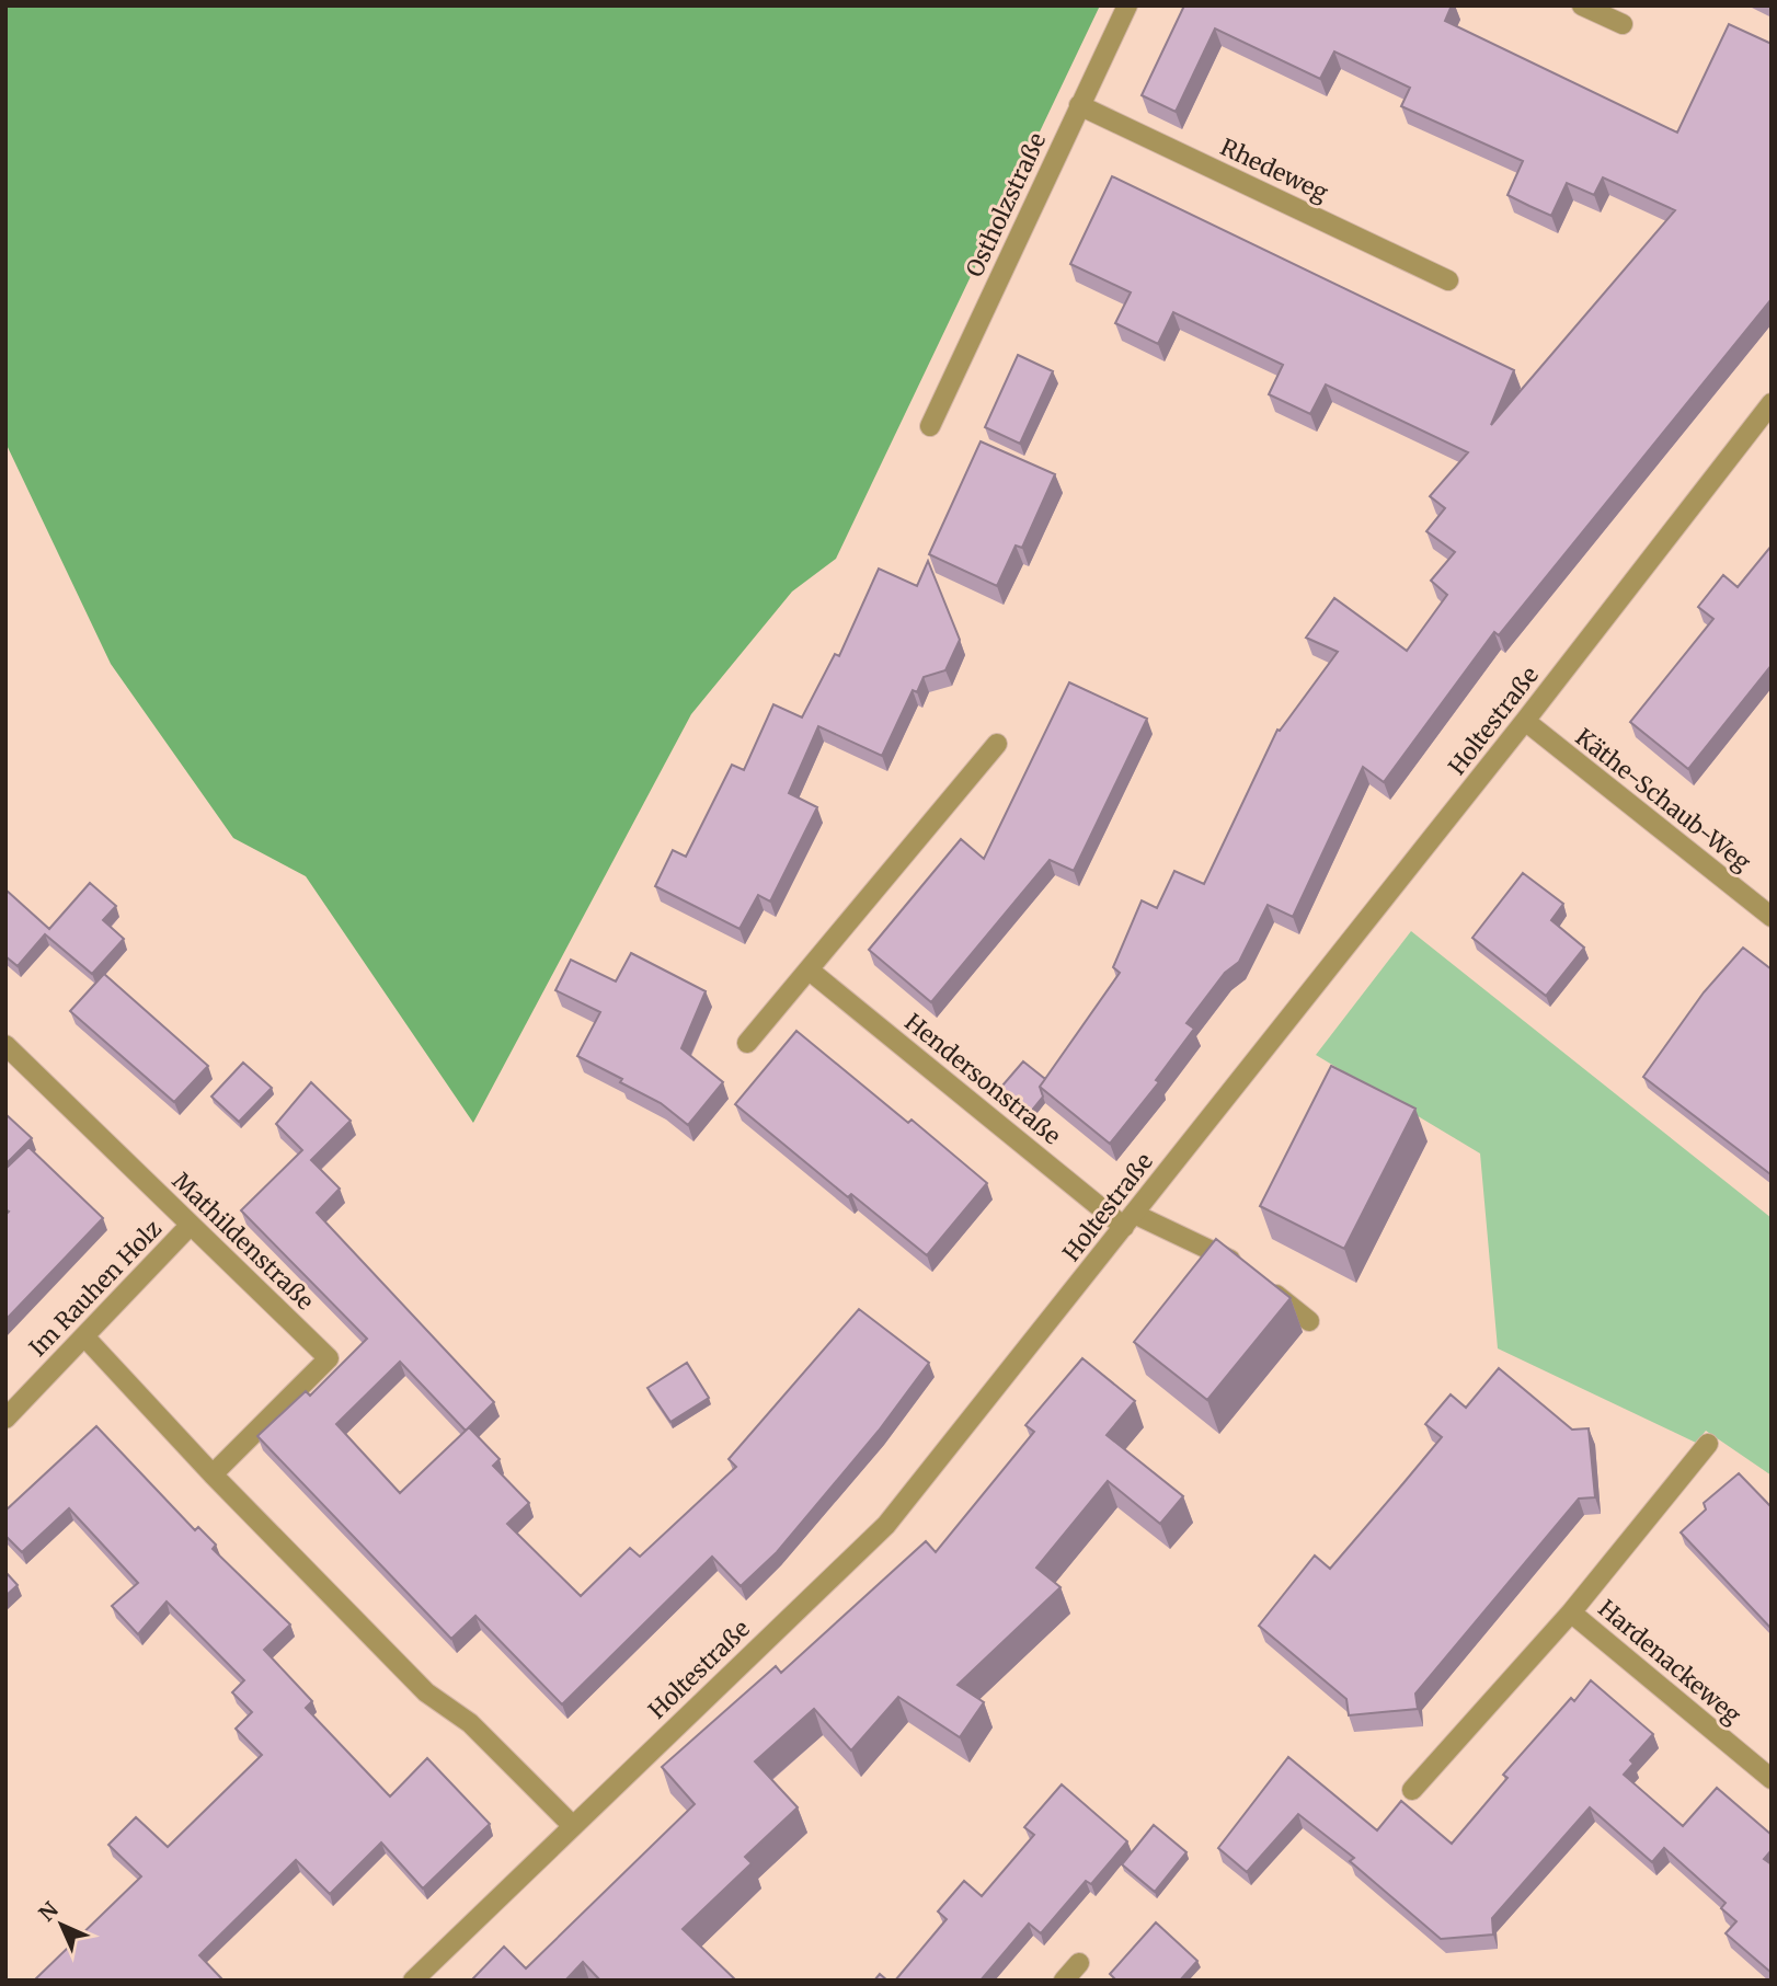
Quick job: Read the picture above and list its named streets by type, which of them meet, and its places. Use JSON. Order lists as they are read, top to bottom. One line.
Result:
{"streets":{"street":["Rhedeweg","Ostholzstraße","Holtestraße","Käthe-Schaub-Weg","Hendersonstraße","Mathildenstraße","Im Rauhen Holz","Hardenackeweg"]},"crossings":[["Rhedeweg","Ostholzstraße"],["Holtestraße","Käthe-Schaub-Weg"],["Holtestraße","Hendersonstraße"],["Mathildenstraße","Im Rauhen Holz"]],"north":"top left"}
